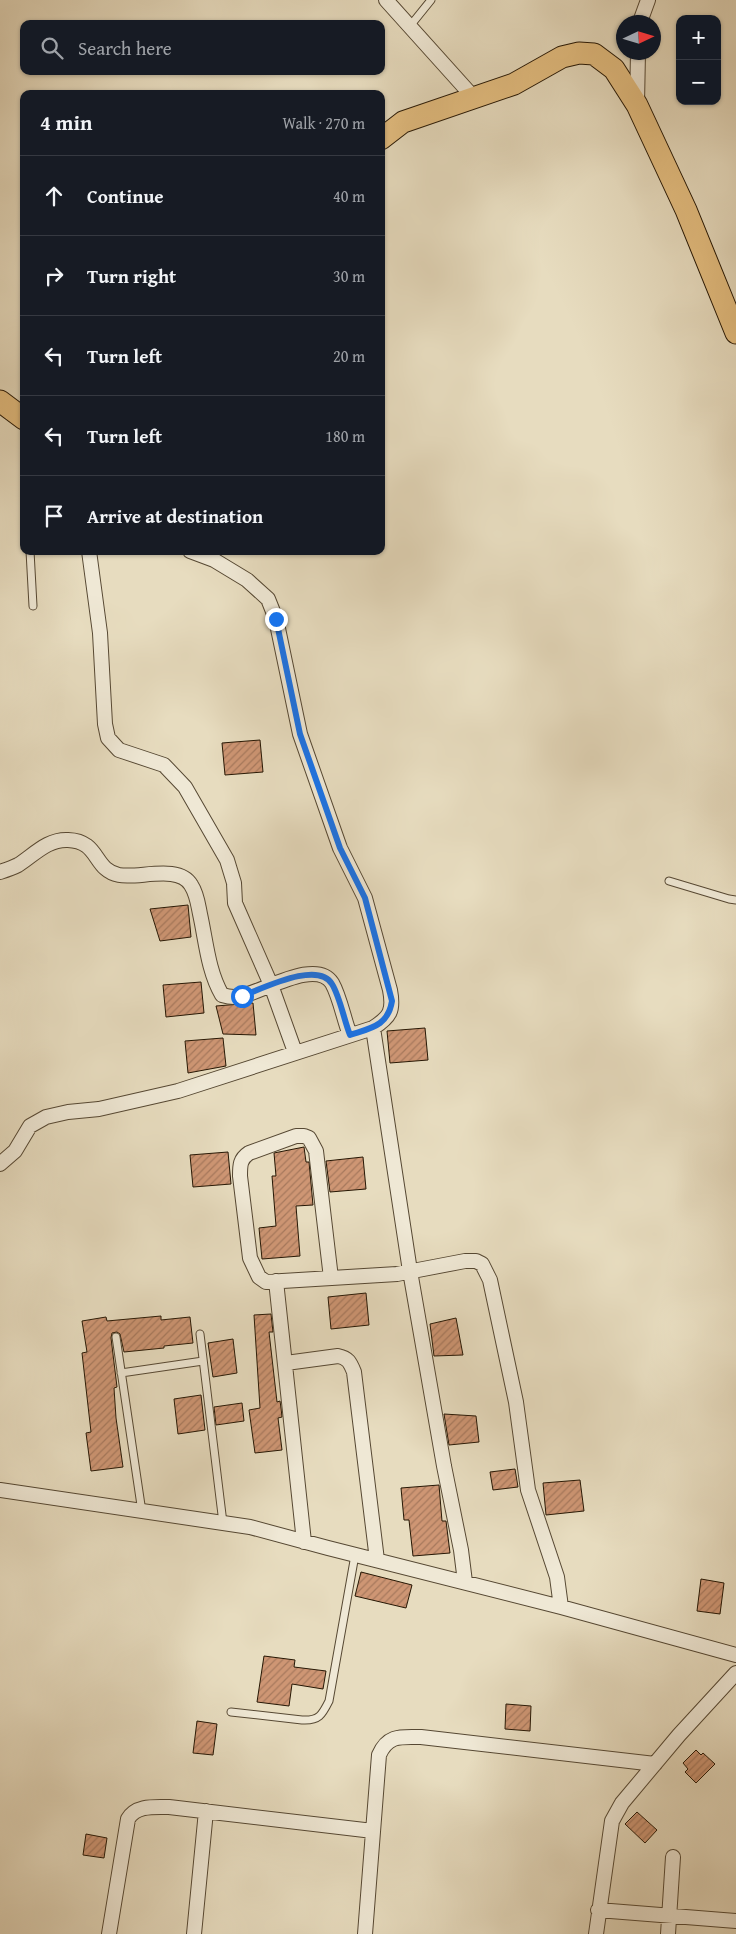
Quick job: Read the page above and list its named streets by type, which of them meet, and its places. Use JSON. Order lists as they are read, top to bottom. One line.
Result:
{"north":"right","page":{"map_buttons":["+","−"],"search":"Search here","heading":["4 min","Walk · 270 m"],"list":[["Continue","40 m"],["Turn right","30 m"],["Turn left","20 m"],["Turn left","180 m"],"Arrive at destination"]}}
